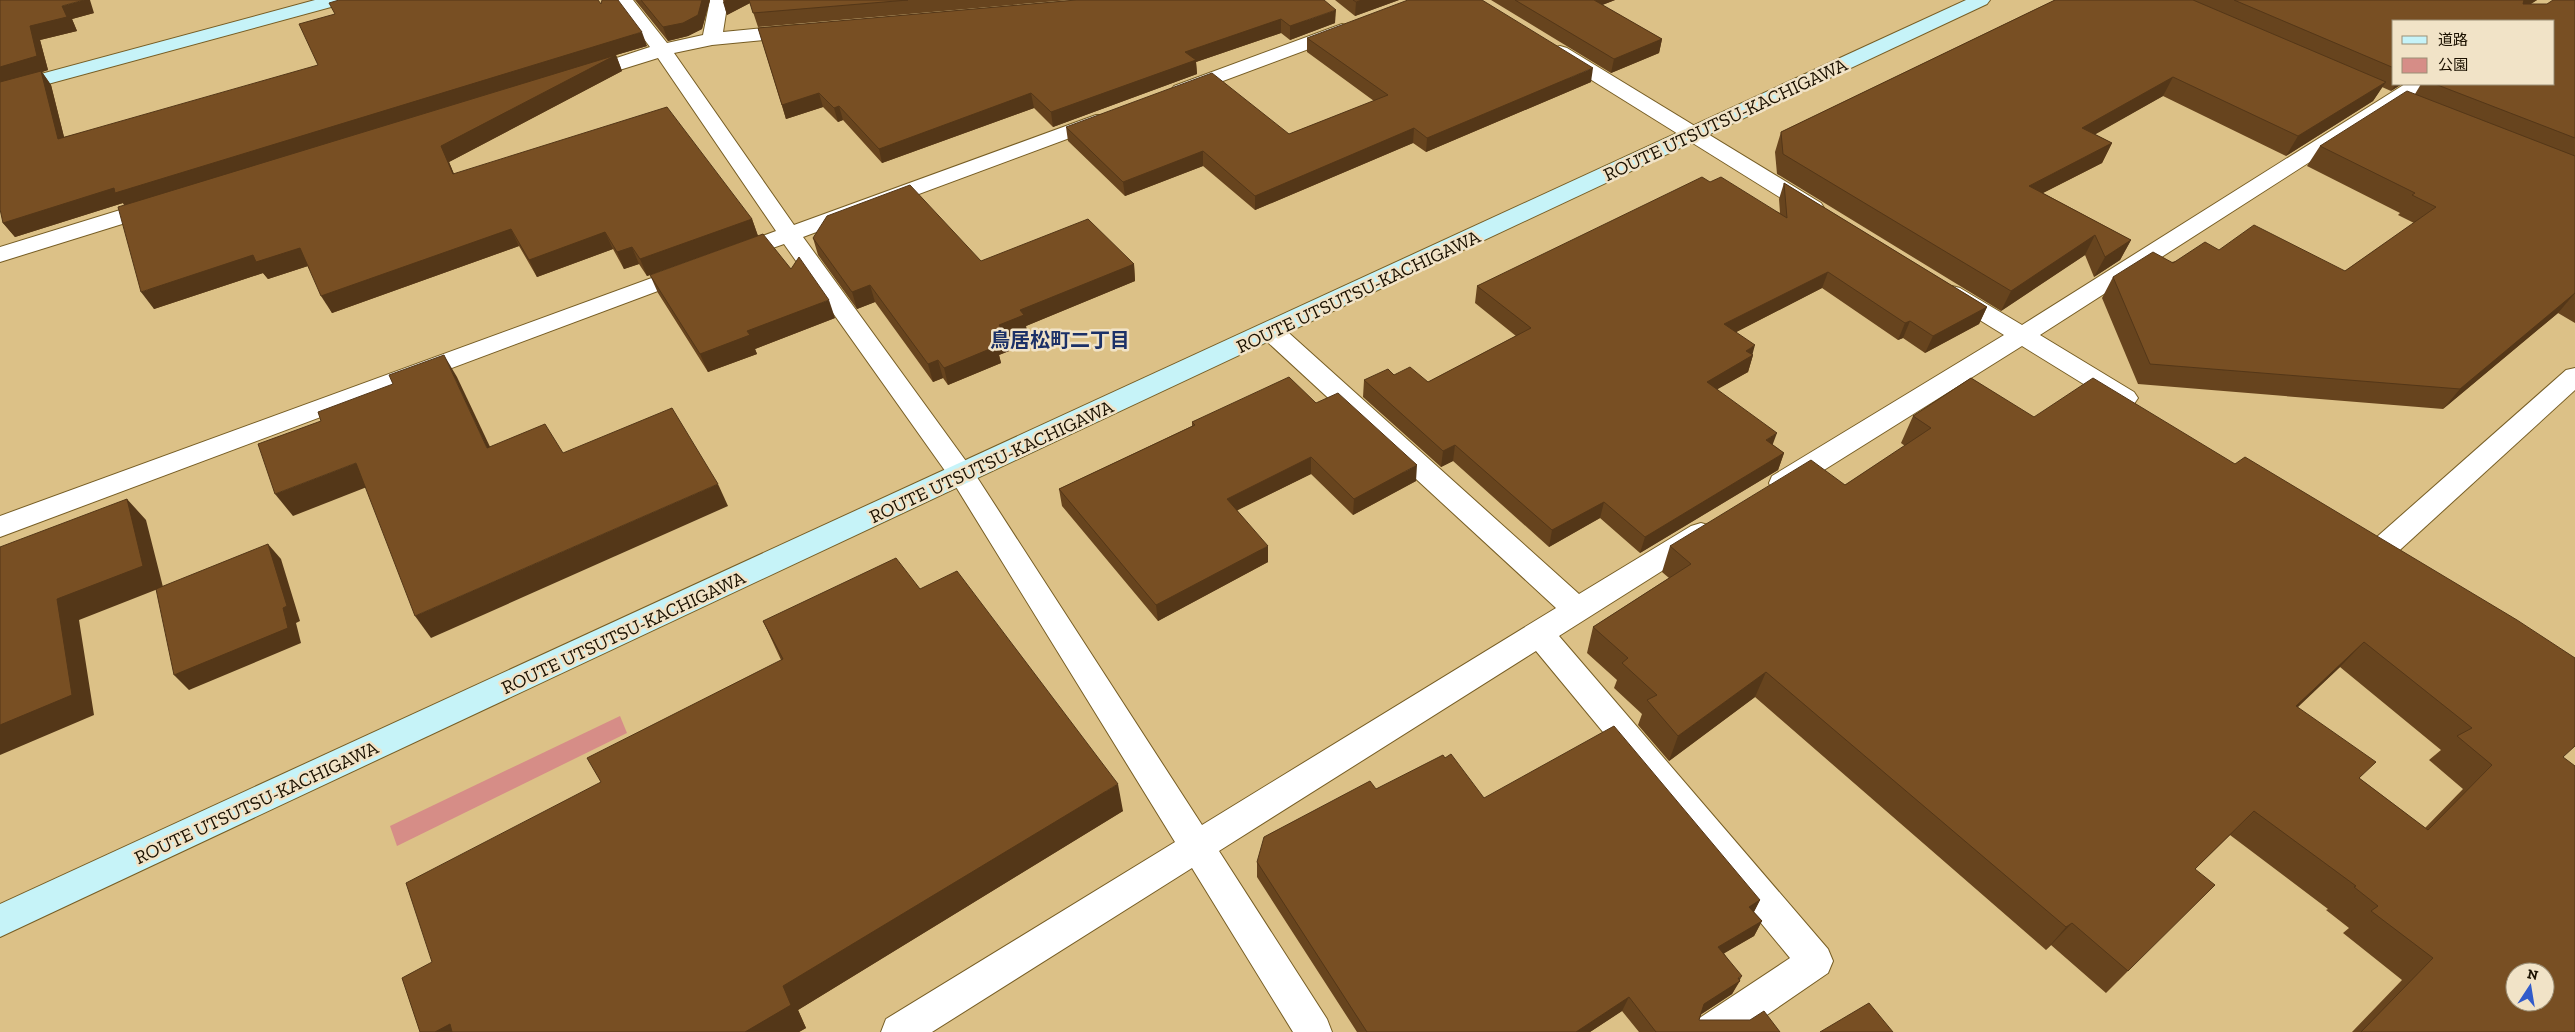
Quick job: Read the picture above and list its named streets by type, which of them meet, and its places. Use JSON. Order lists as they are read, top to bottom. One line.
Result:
{"streets":{"main road":["ROUTE UTSUTSU-KACHIGAWA"]},"districts":["鳥居松町二丁目"],"legend":["道路","公園"],"north":"top"}
